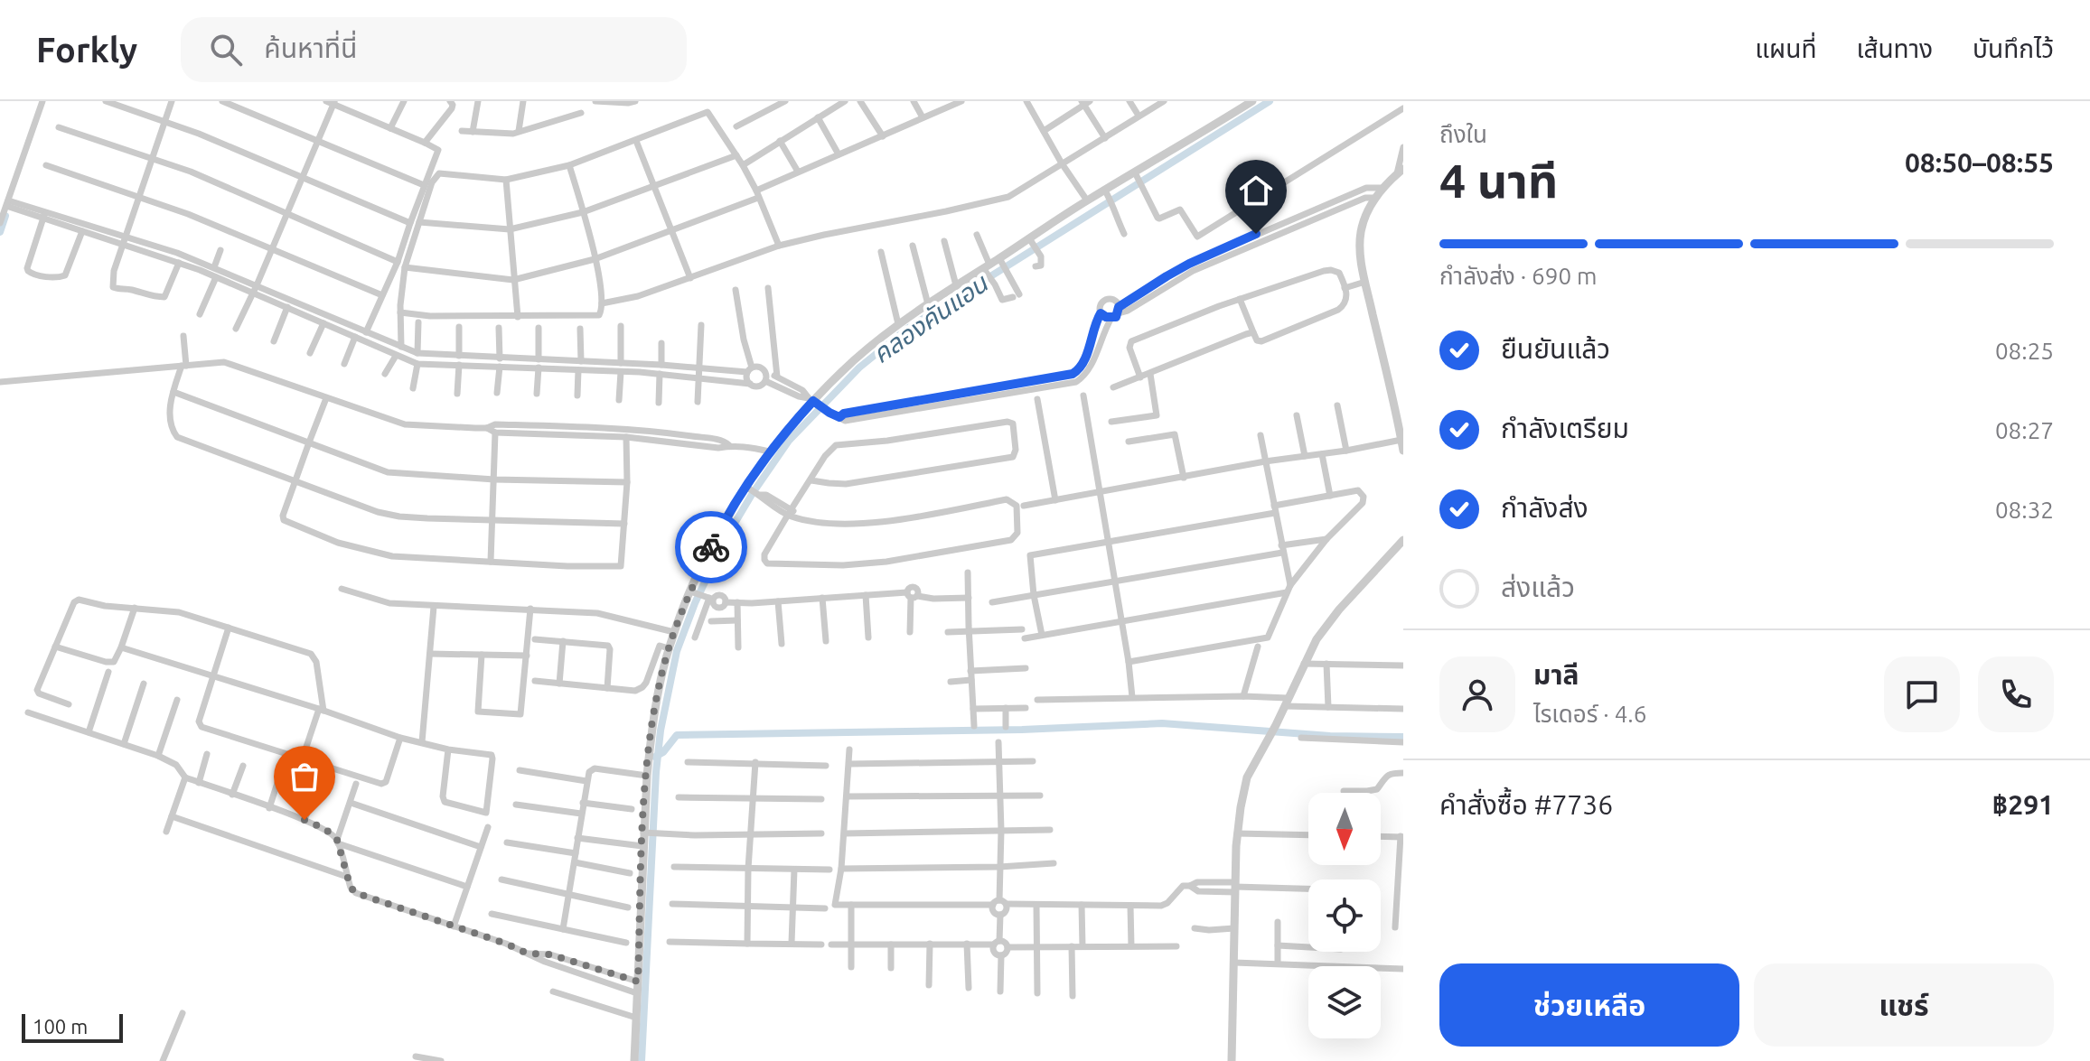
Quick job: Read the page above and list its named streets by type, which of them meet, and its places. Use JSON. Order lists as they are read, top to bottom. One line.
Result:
{"water":["คลองคันแอน"],"scale_bar":"100 m","north":"bottom","page":{"header":"Forkly","search":"ค้นหาที่นี่","nav":["แผนที่","เส้นทาง","บันทึกไว้"],"heading":["4 นาที","ถึงใน","08:50–08:55"],"panel":["มาลี","ไรเดอร์ · 4.6","คำสั่งซื้อ #7736","฿291"],"bar":"กำลังส่ง · 690 m","list":[["ยืนยันแล้ว","08:25"],["กำลังเตรียม","08:27"],["กำลังส่ง","08:32"],"ส่งแล้ว"],"buttons":["ช่วยเหลือ","แชร์"],"scale":"100 m"}}
